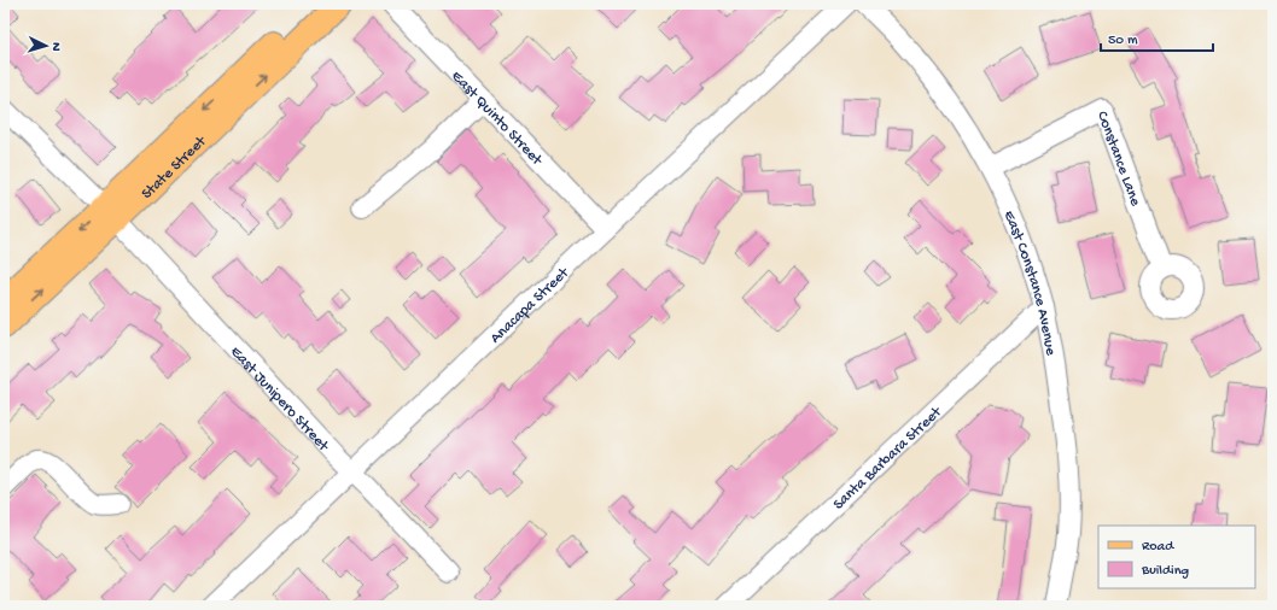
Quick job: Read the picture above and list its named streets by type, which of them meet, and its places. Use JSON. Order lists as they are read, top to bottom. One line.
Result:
{"streets":{"main road":["State Street"],"street":["East Quinto Street","Constance Lane","East Constance Avenue","Anacapa Street","East Junipero Street","Santa Barbara Street"]},"crossings":[["East Quinto Street","Anacapa Street"],["Constance Lane","East Constance Avenue"],["State Street","East Junipero Street"],["East Constance Avenue","Santa Barbara Street"],["Anacapa Street","East Junipero Street"]],"legend":["Road","Building"],"scale_bar":"50 m","north":"right"}
